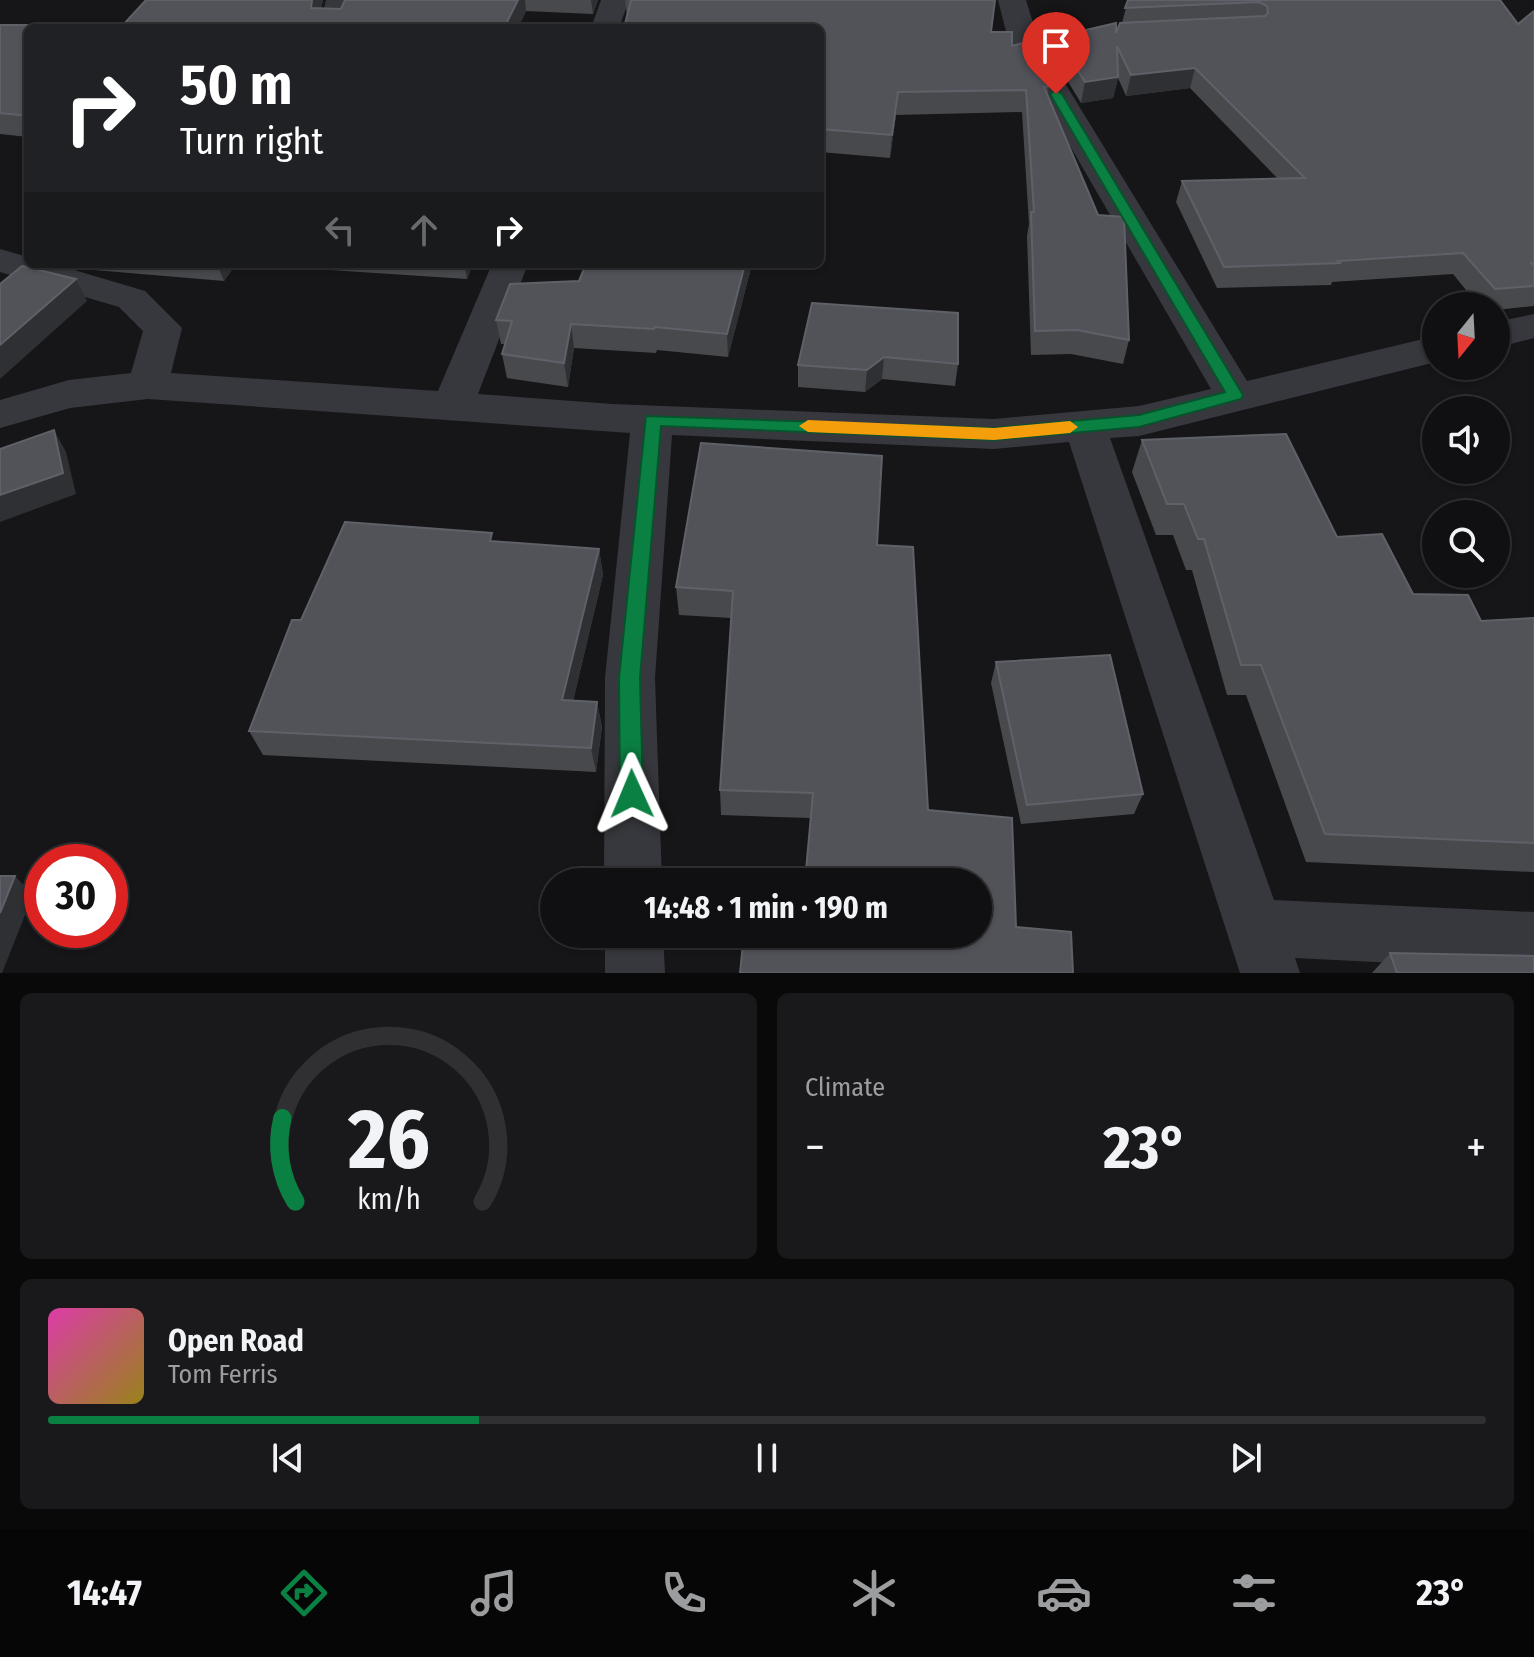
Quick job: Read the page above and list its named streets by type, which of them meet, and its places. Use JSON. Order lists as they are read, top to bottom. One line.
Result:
{"north":"bottom","page":{"turn":["50 m","Turn right"],"limit":"30","trip":"14:48 · 1 min · 190 m","tile":"Climate","heat":["−","23°","+"],"song":["Open Road","Tom Ferris"],"tabs":["14:47","23°"],"gauge":["26","km/h"]}}
